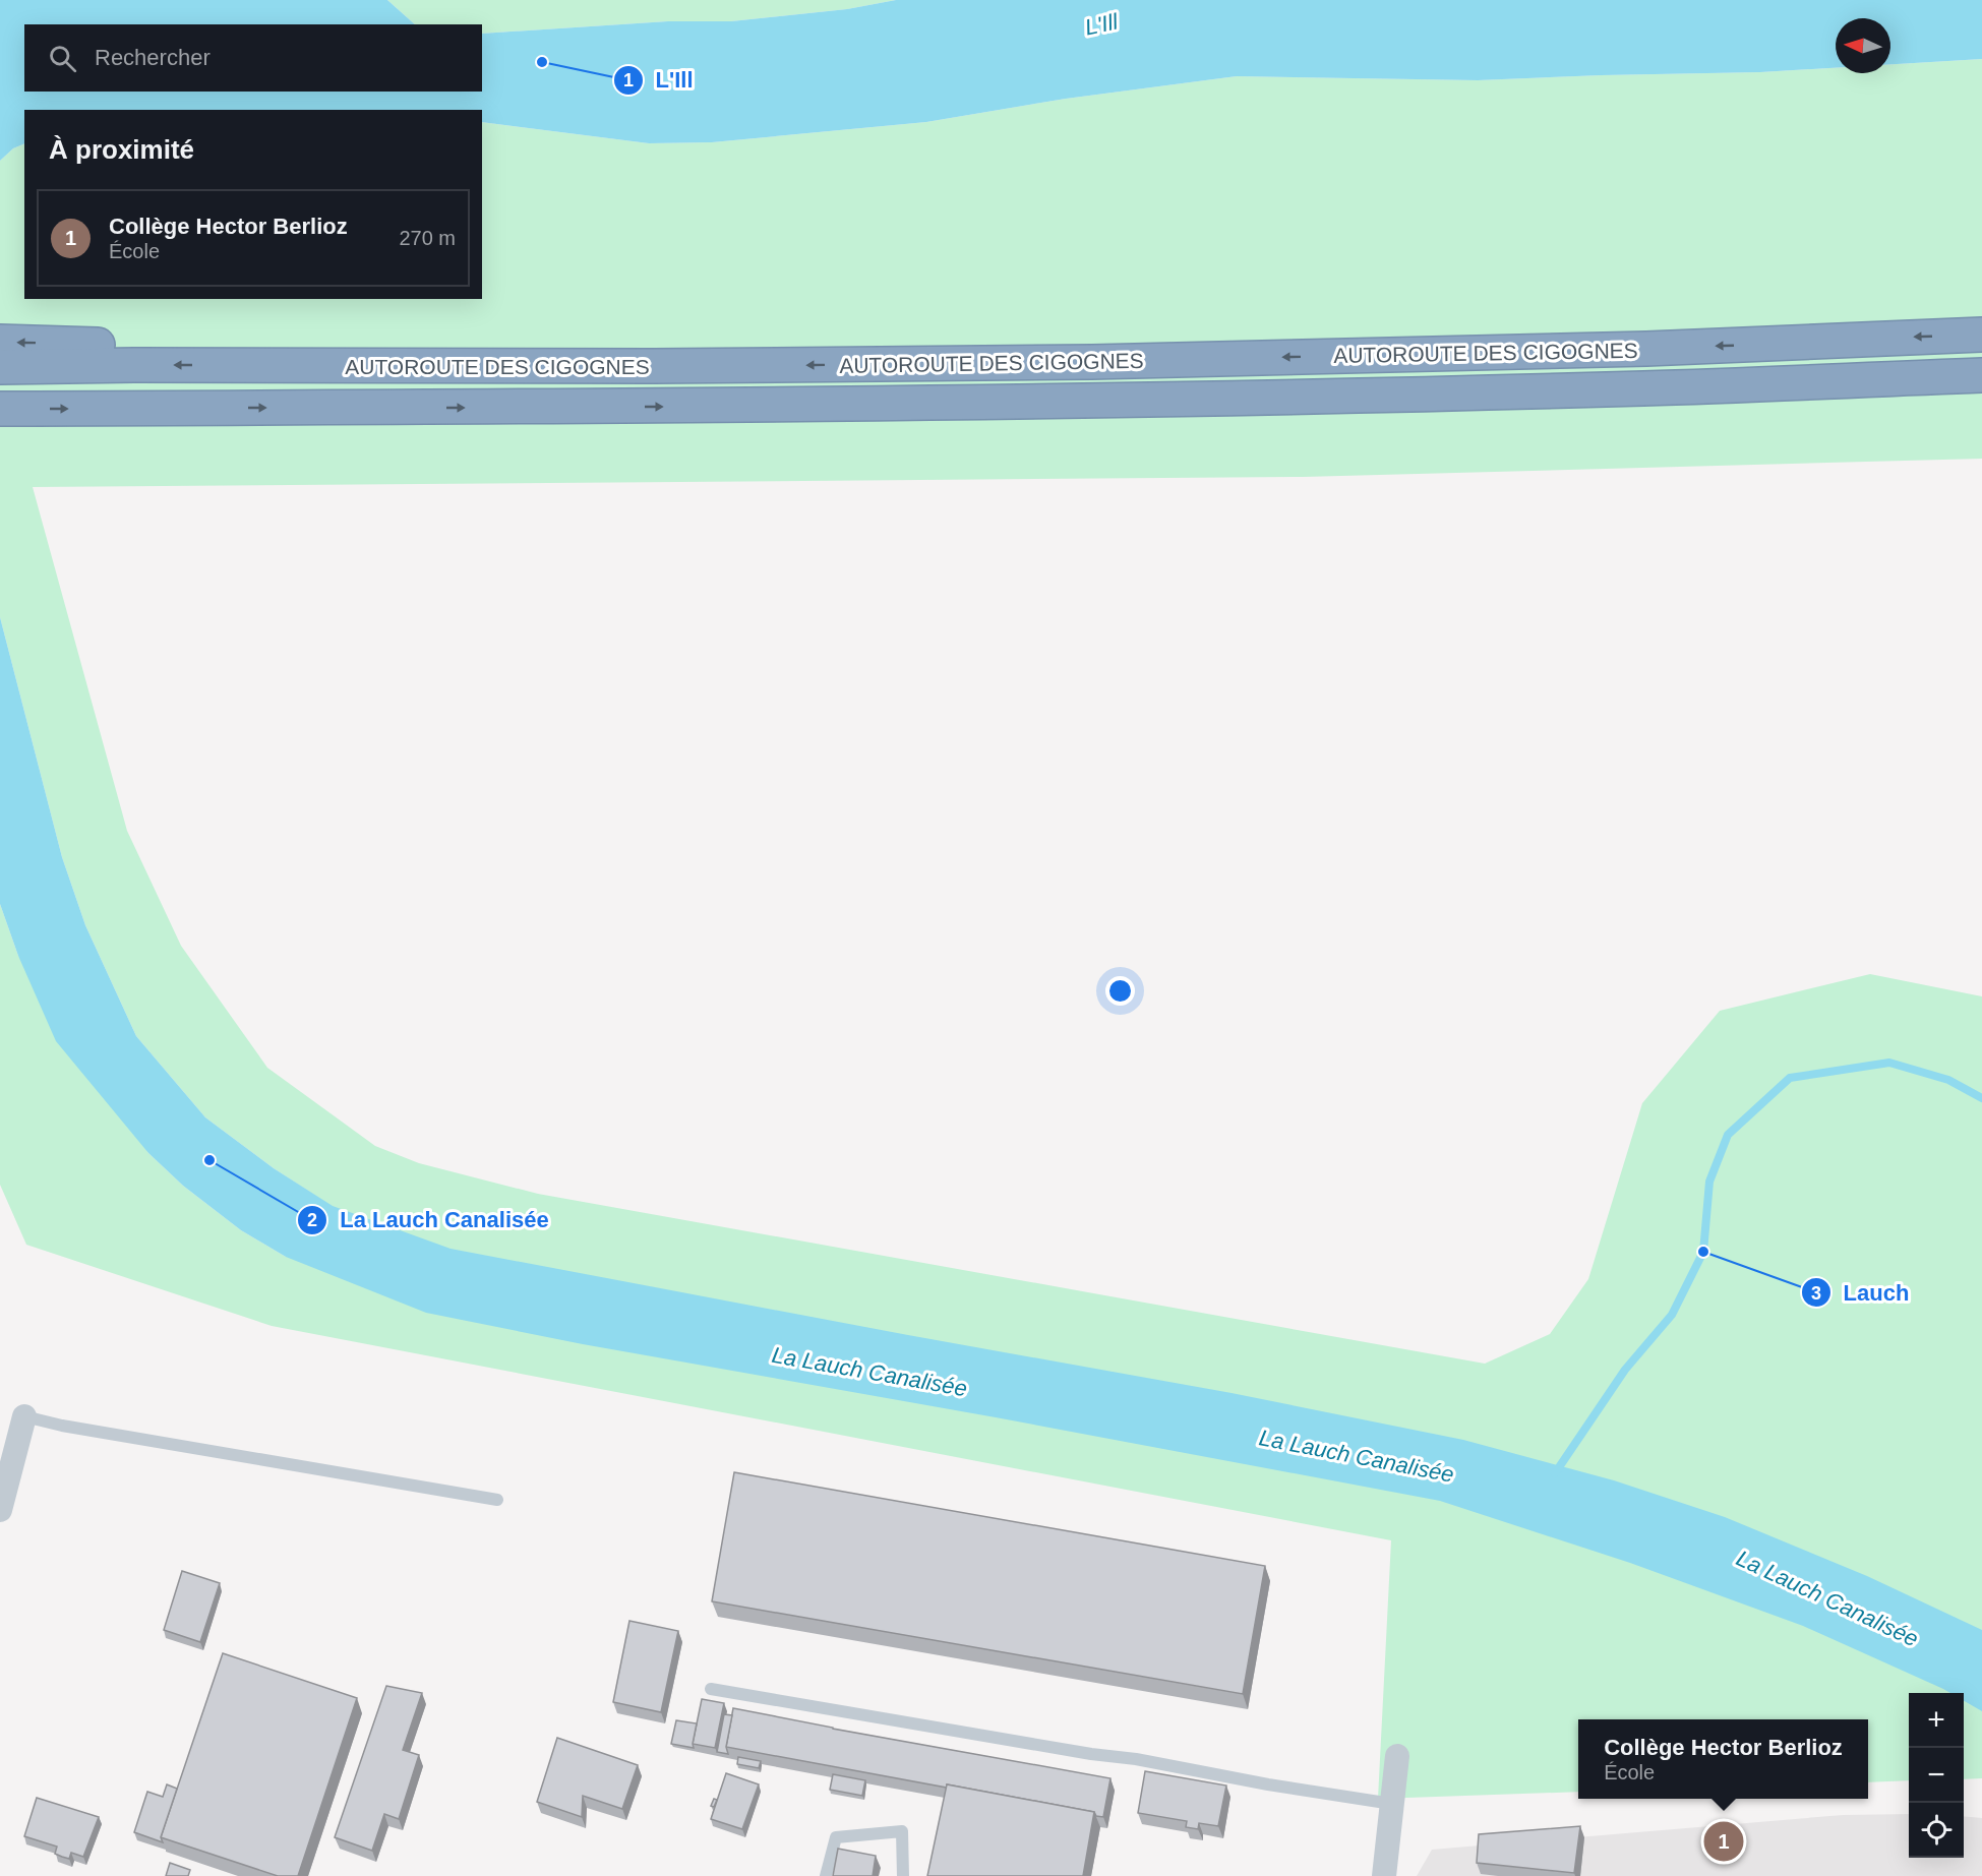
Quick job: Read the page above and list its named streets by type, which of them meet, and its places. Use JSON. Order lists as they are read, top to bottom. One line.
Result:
{"streets":{"highway":["AUTOROUTE DES CIGOGNES"]},"water":["L'Ill","La Lauch Canalisée"],"places":["L'Ill","La Lauch Canalisée","Lauch"],"north":"left","page":{"search":"Rechercher","heading":"À proximité","list":[{"mark":"1","name":"Collège Hector Berlioz","note":"École","value":"270 m"}],"map_buttons":["+","−"],"popup":["Collège Hector Berlioz","École"],"pins":"1"}}
